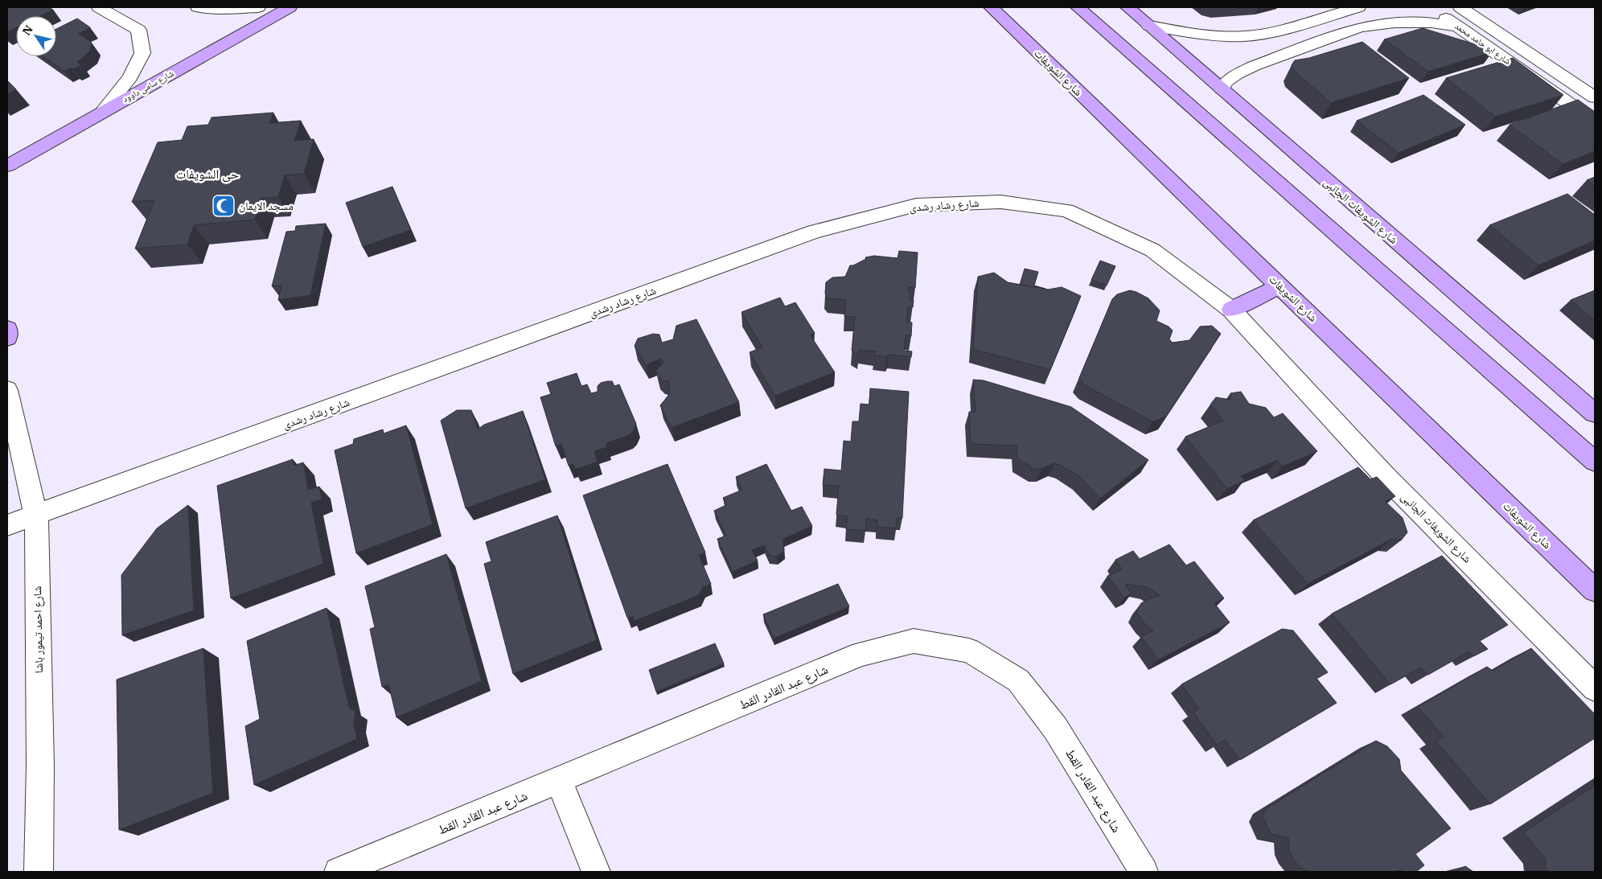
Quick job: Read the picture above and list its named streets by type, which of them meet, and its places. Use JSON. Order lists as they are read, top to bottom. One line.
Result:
{"streets":{"main road":["شارع الشويفات","شارع سامى داوود","شارع الشويفات الجانبى"],"street":["شارع ابو حامد محمد","شارع رشاد رشدى","شارع احمد تيمور باشا","شارع عبد القادر القط"]},"crossings":[["شارع رشاد رشدى","شارع الشويفات الجانبى"],["شارع رشاد رشدى","شارع احمد تيمور باشا"]],"districts":["حى الشويفات"],"places":{"mosque":["مسجد الايمان"]},"north":"top left"}
